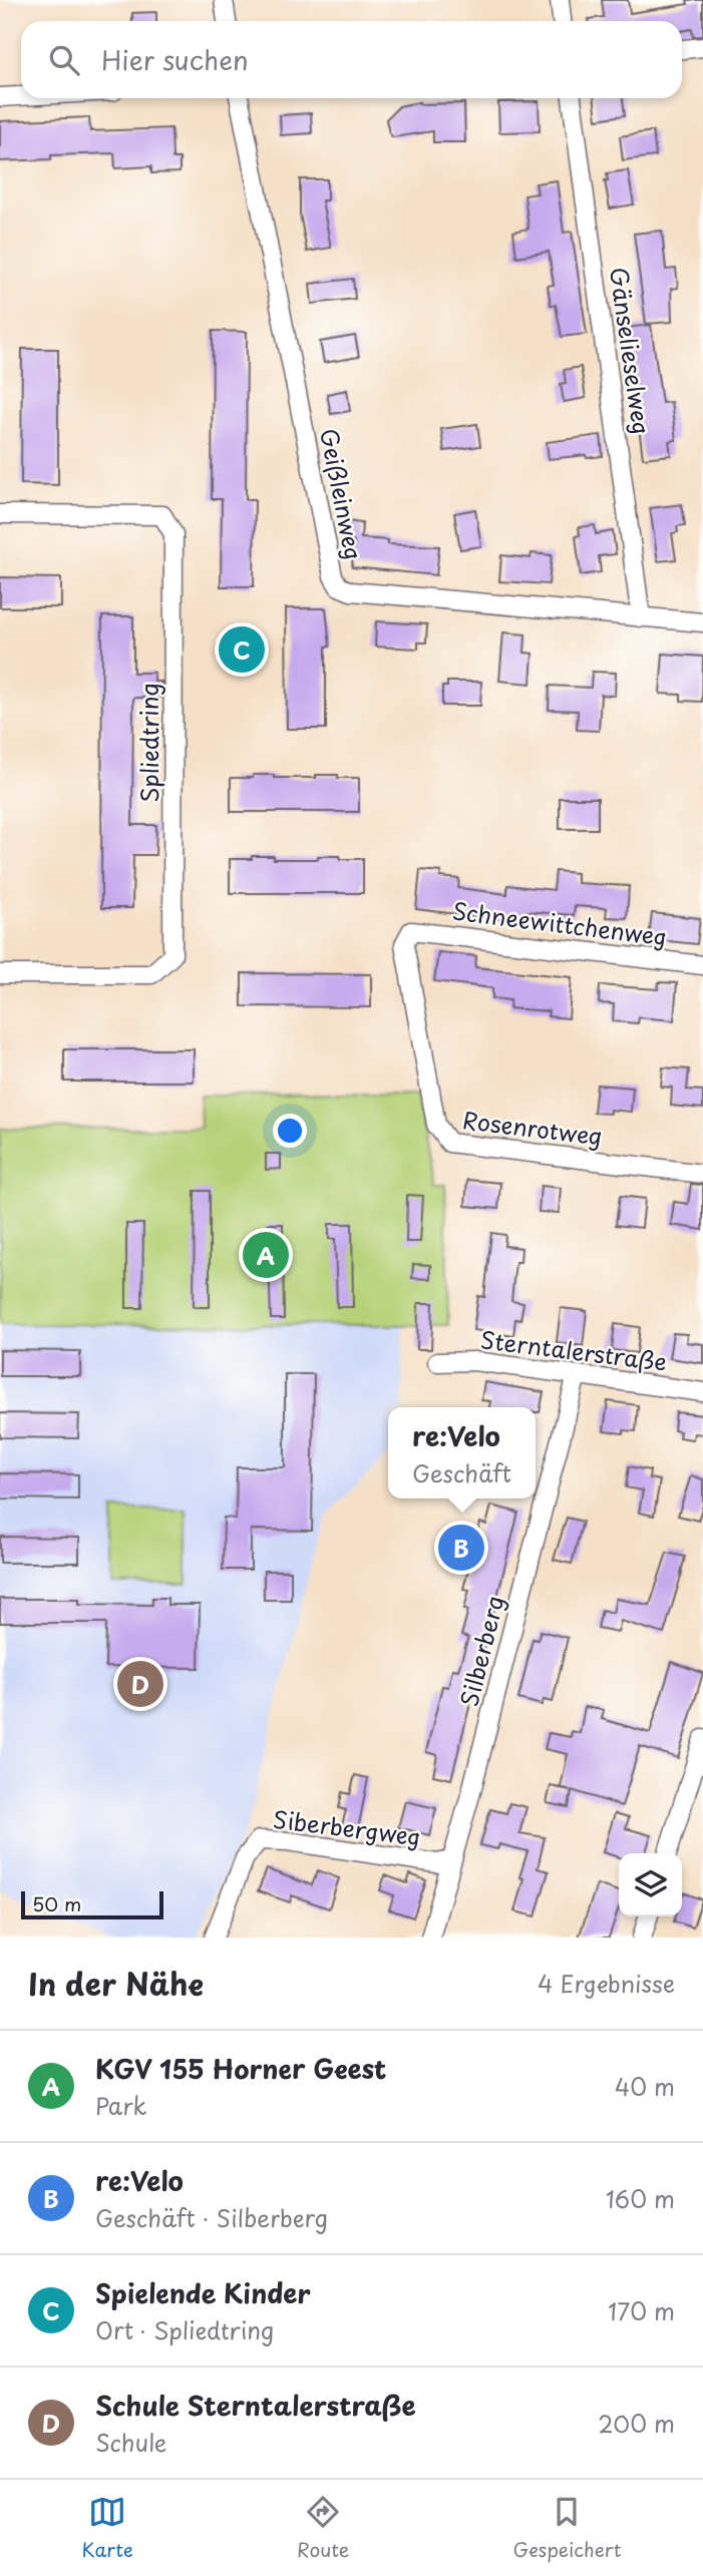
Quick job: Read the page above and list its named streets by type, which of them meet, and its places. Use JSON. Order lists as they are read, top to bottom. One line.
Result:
{"streets":{"street":["Gänselieselweg","Geißleinweg","Spliedtring","Schneewittchenweg","Rosenrotweg","Sterntalerstraße","Silberberg","Siberbergweg"]},"crossings":[["Gänselieselweg","Geißleinweg"],["Schneewittchenweg","Rosenrotweg"],["Sterntalerstraße","Silberberg"],["Silberberg","Siberbergweg"]],"scale_bar":"50 m","page":{"search":"Hier suchen","pins":["C","A","B","D"],"popup":["re:Velo","Geschäft"],"scale":"50 m","heading":["In der Nähe","4 Ergebnisse"],"list":[{"mark":"A","name":"KGV 155 Horner Geest","note":"Park","value":"40 m"},{"mark":"B","name":"re:Velo","note":"Geschäft · Silberberg","value":"160 m"},{"mark":"C","name":"Spielende Kinder","note":"Ort · Spliedtring","value":"170 m"},{"mark":"D","name":"Schule Sterntalerstraße","note":"Schule","value":"200 m"}],"nav":["Karte","Route","Gespeichert"]}}
